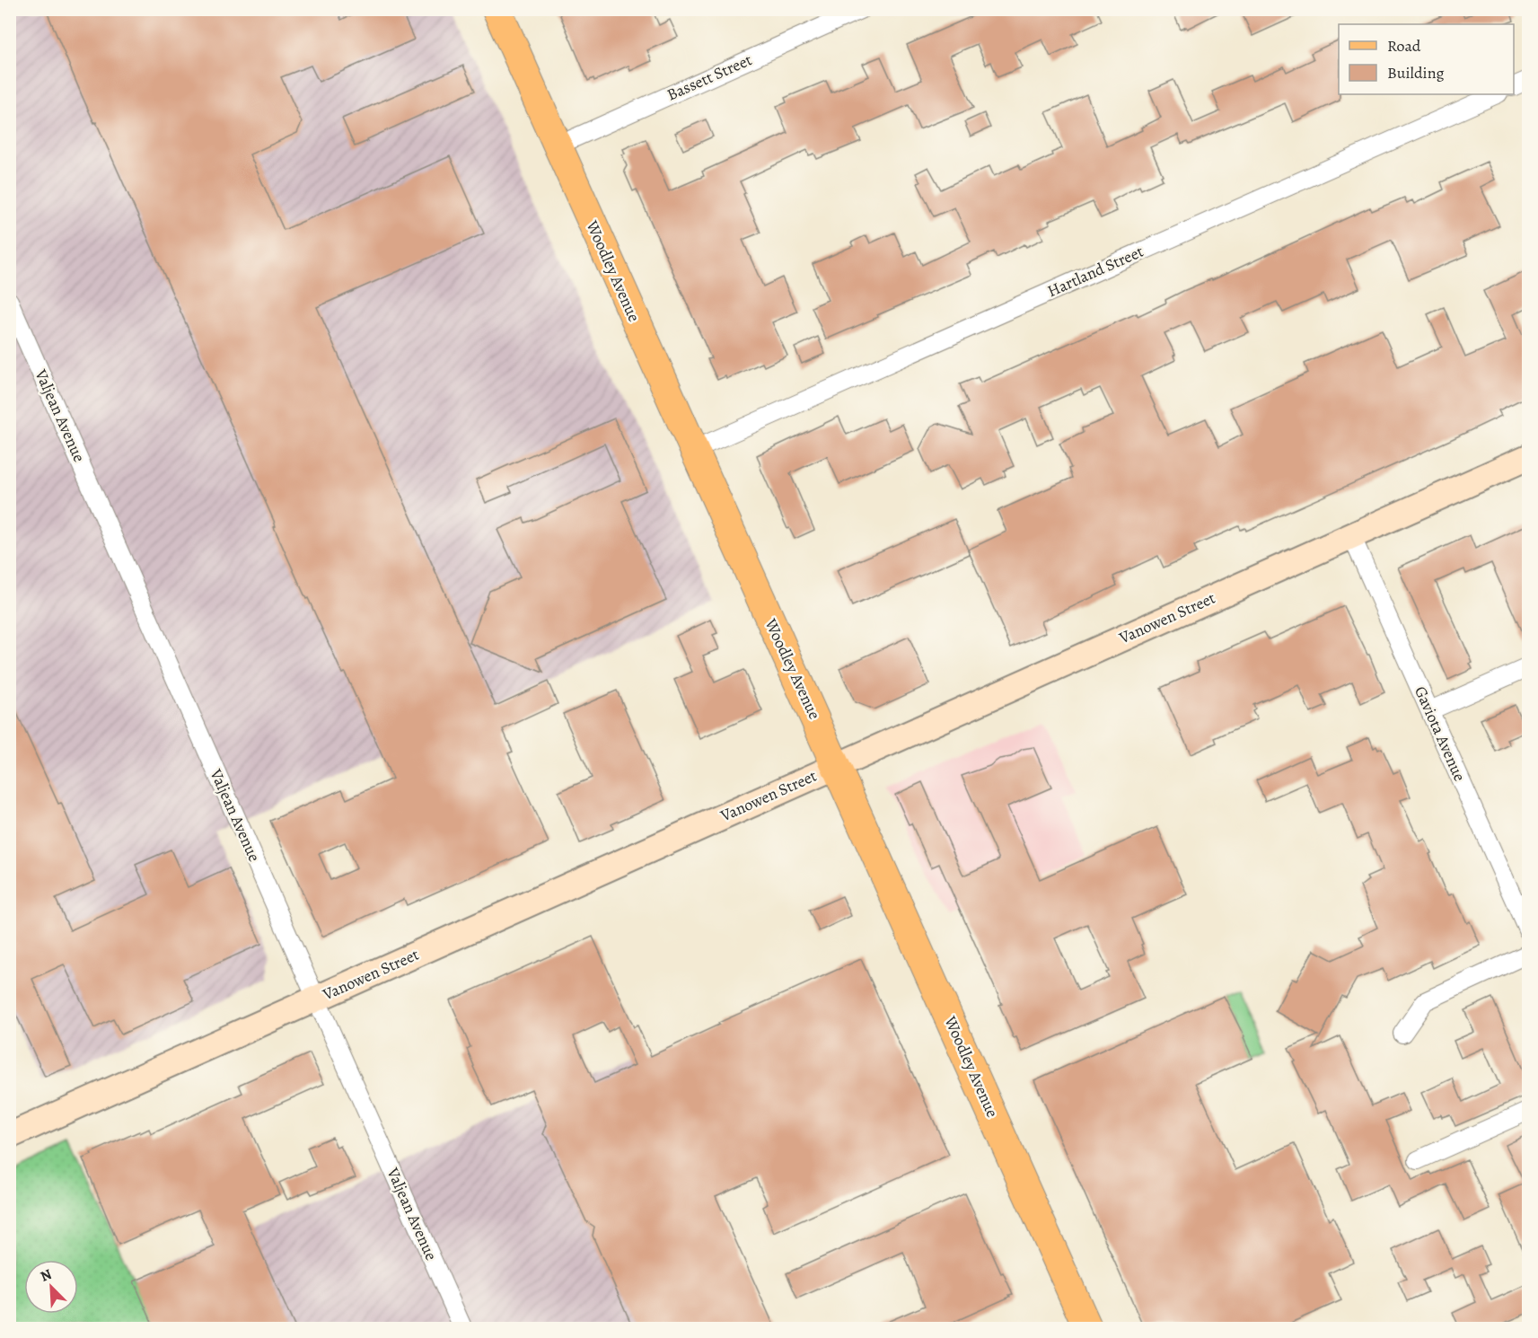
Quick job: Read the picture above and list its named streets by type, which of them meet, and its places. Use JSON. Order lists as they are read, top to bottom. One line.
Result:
{"streets":{"main road":["Woodley Avenue","Vanowen Street"],"street":["Bassett Street","Hartland Street","Valjean Avenue","Gaviota Avenue"]},"crossings":[["Bassett Street","Woodley Avenue"],["Woodley Avenue","Hartland Street"],["Woodley Avenue","Vanowen Street"],["Valjean Avenue","Vanowen Street"],["Vanowen Street","Gaviota Avenue"]],"legend":["Road","Building"],"north":"top left"}
